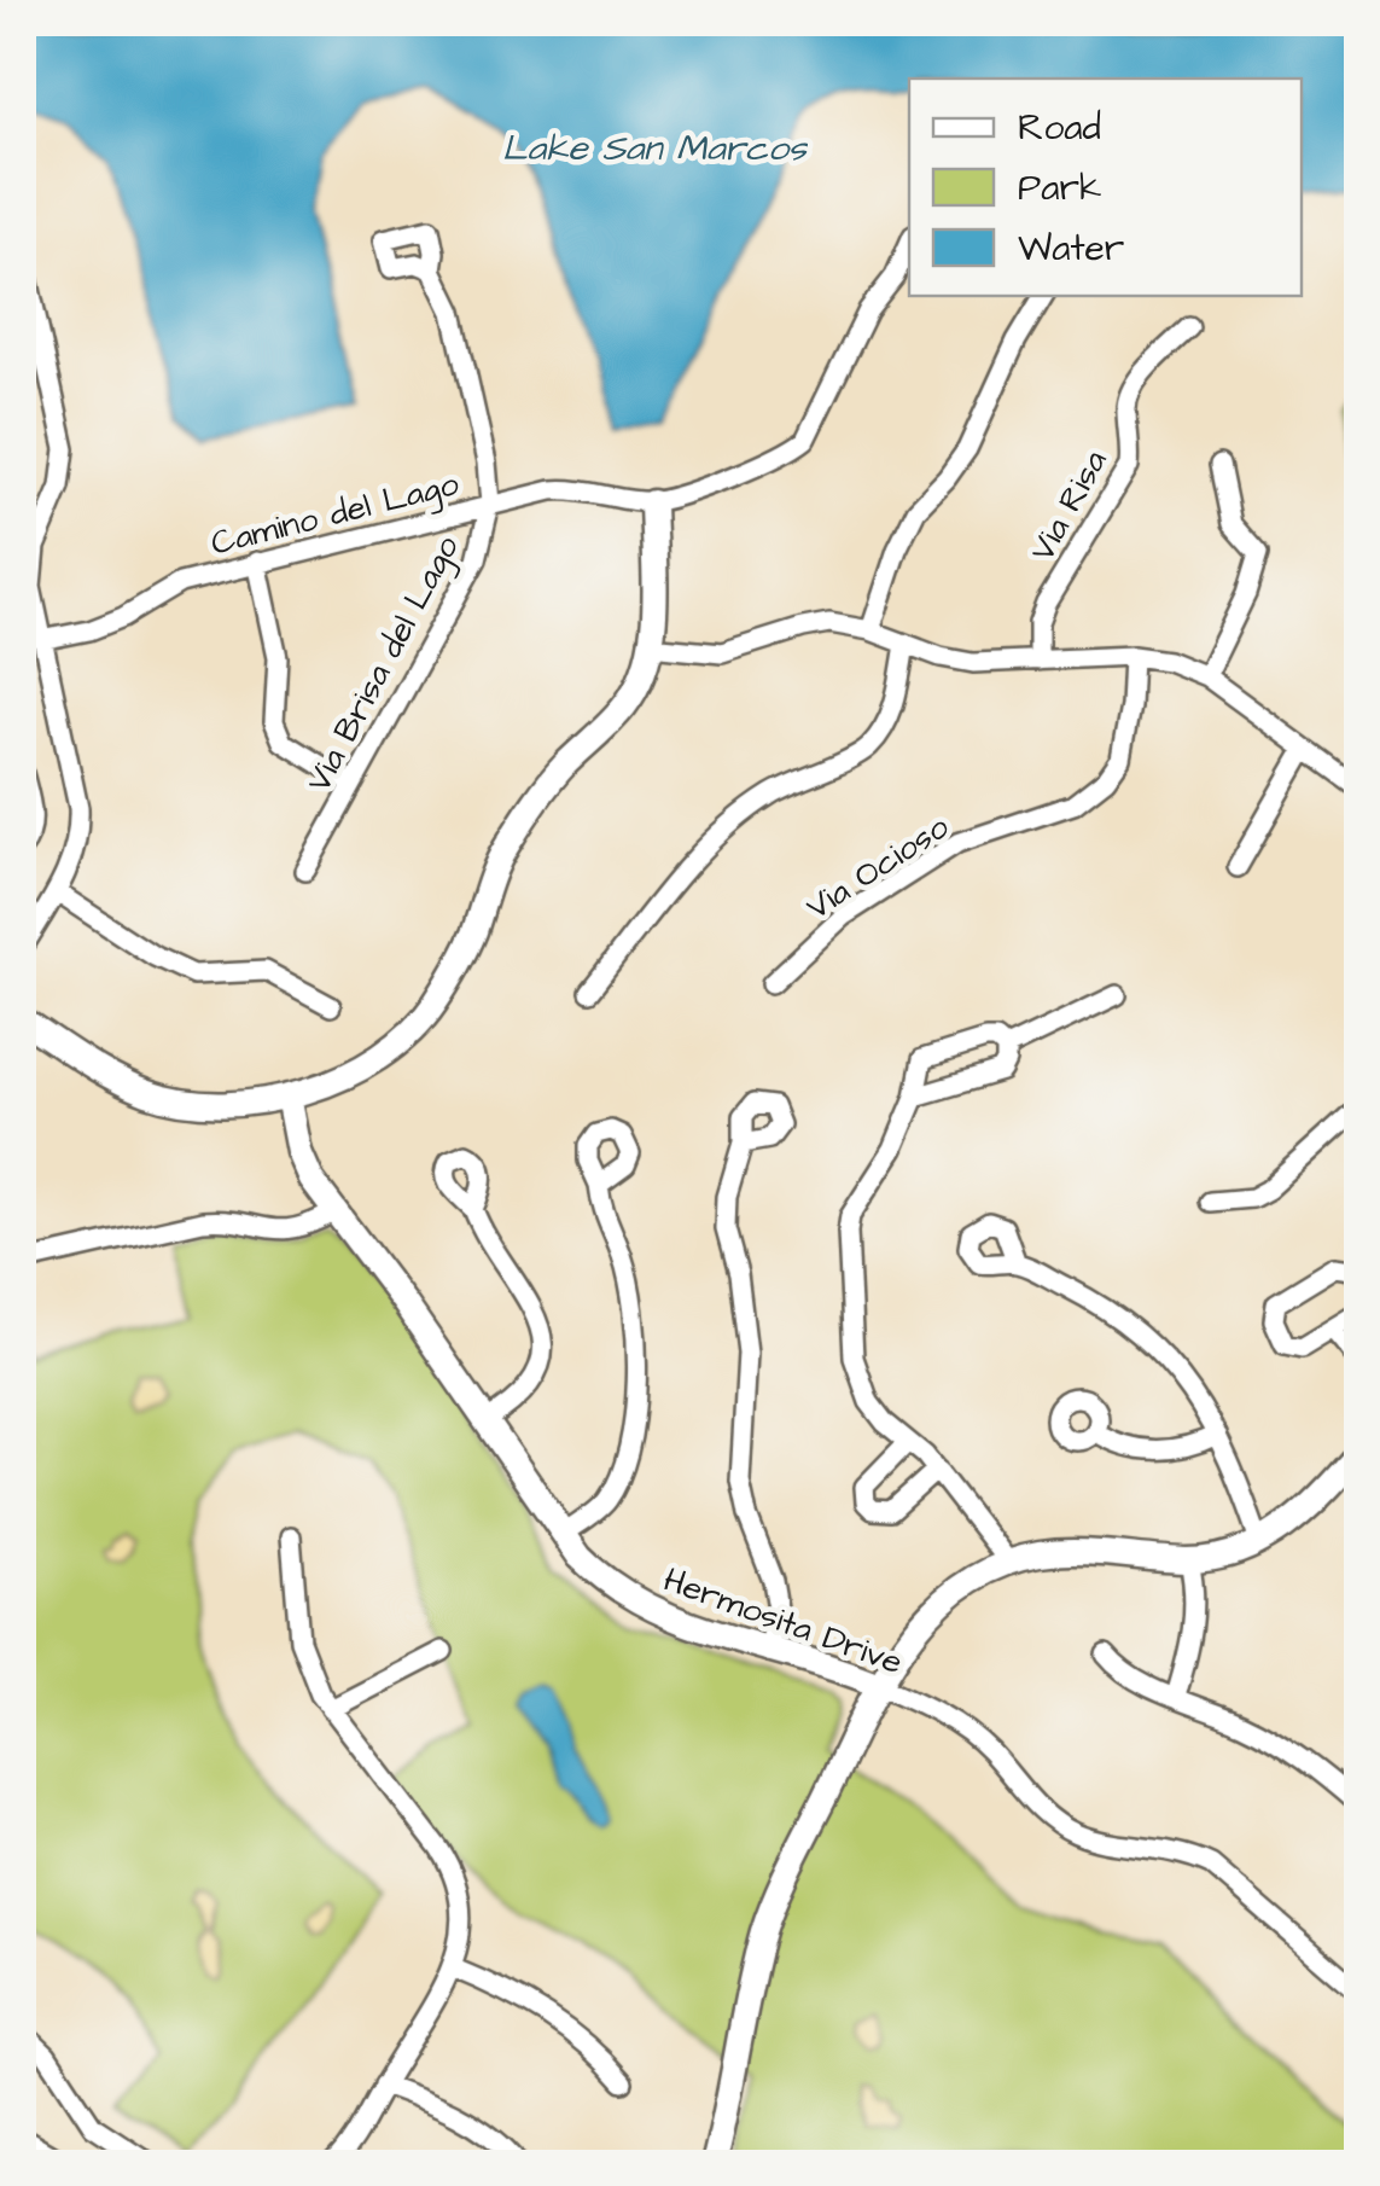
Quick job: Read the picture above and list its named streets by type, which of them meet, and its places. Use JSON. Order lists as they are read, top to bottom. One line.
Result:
{"streets":{"street":["Via Risa","Camino del Lago","Via Brisa del Lago","Via Ocioso","Hermosita Drive"]},"crossings":[["Camino del Lago","Via Brisa del Lago"]],"water":["Lake San Marcos"],"legend":["Road","Park","Water"]}
